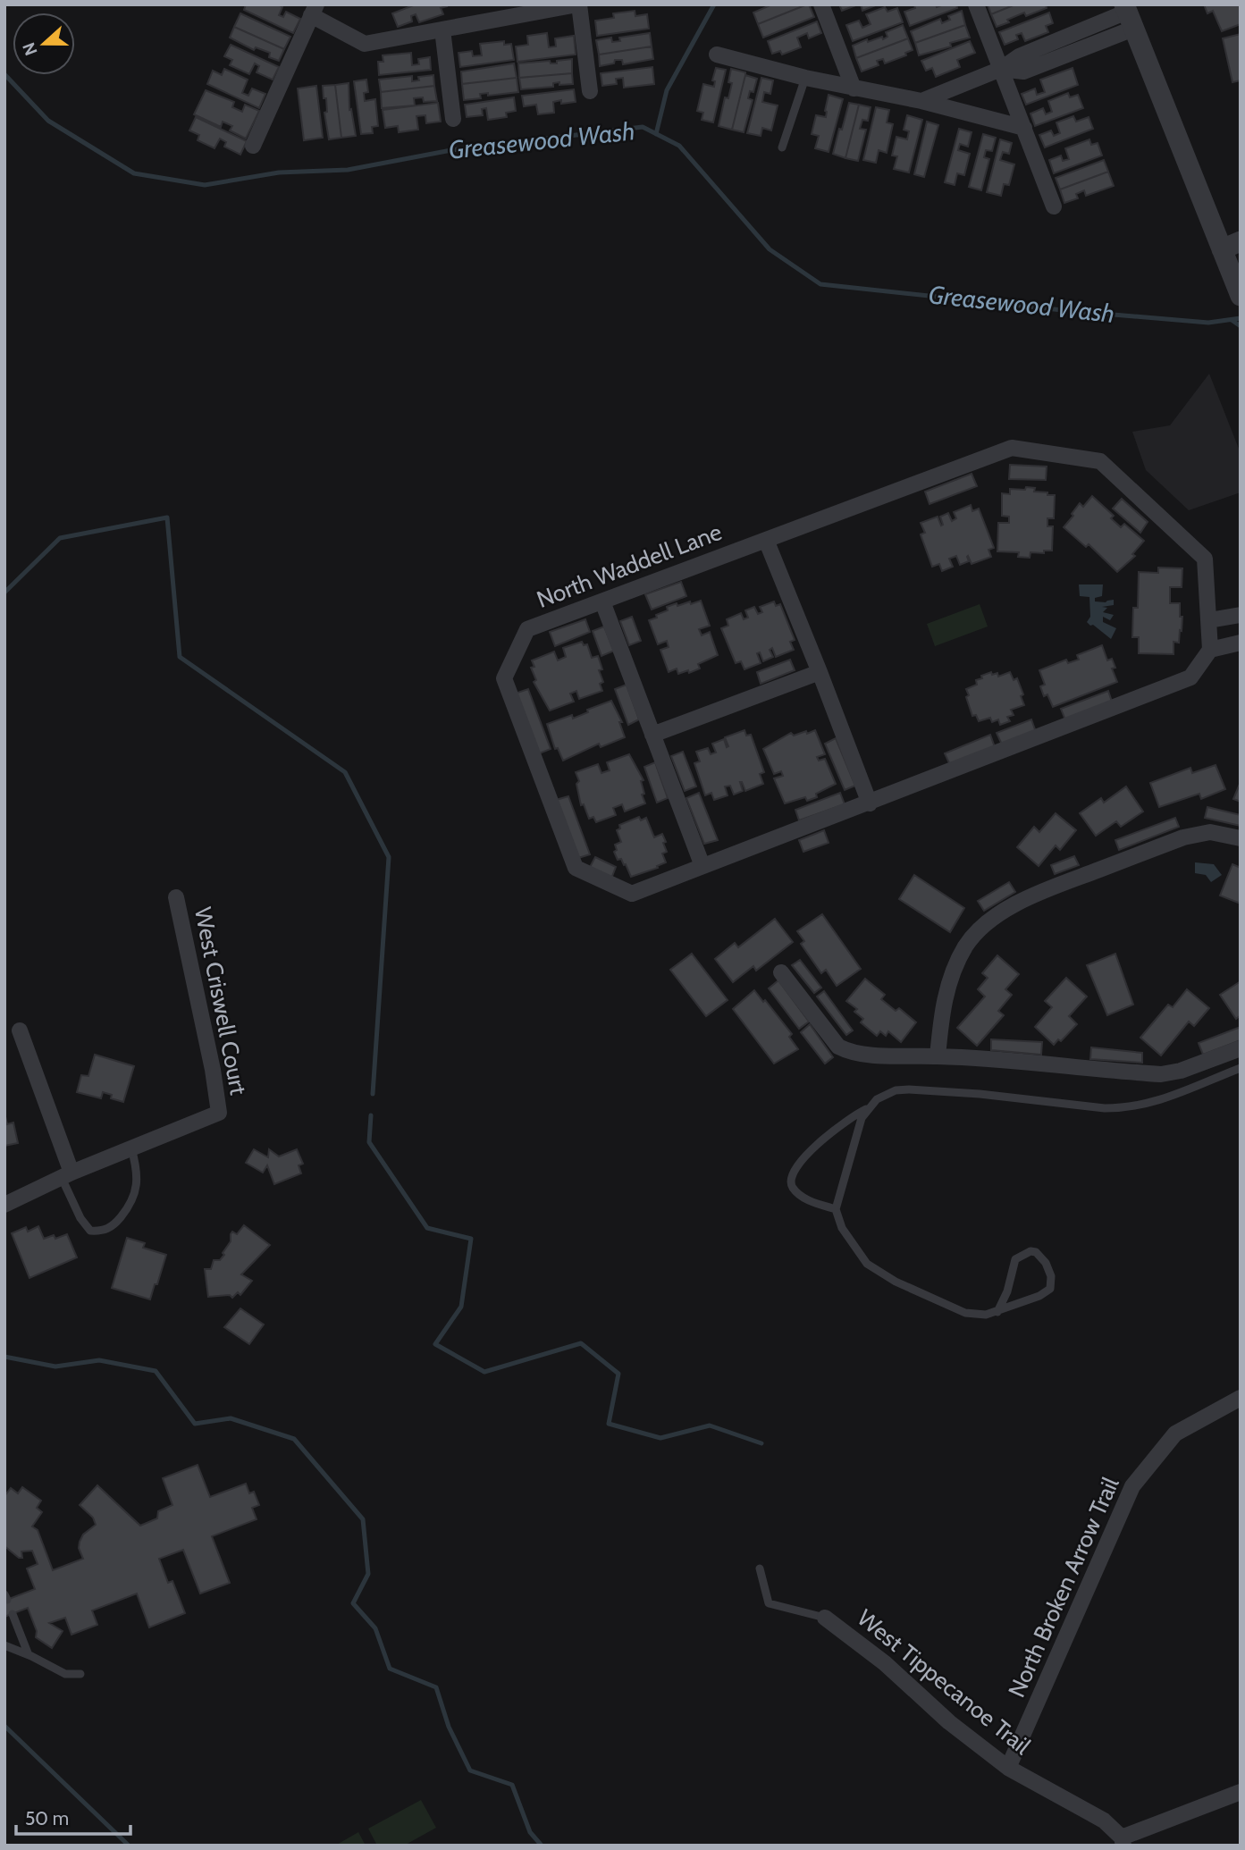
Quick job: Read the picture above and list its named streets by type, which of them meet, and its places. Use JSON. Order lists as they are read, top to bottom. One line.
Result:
{"streets":{"street":["North Waddell Lane","West Criswell Court","North Broken Arrow Trail","West Tippecanoe Trail"]},"crossings":[["North Broken Arrow Trail","West Tippecanoe Trail"]],"water":["Greasewood Wash"],"scale_bar":"50 m","north":"left"}
